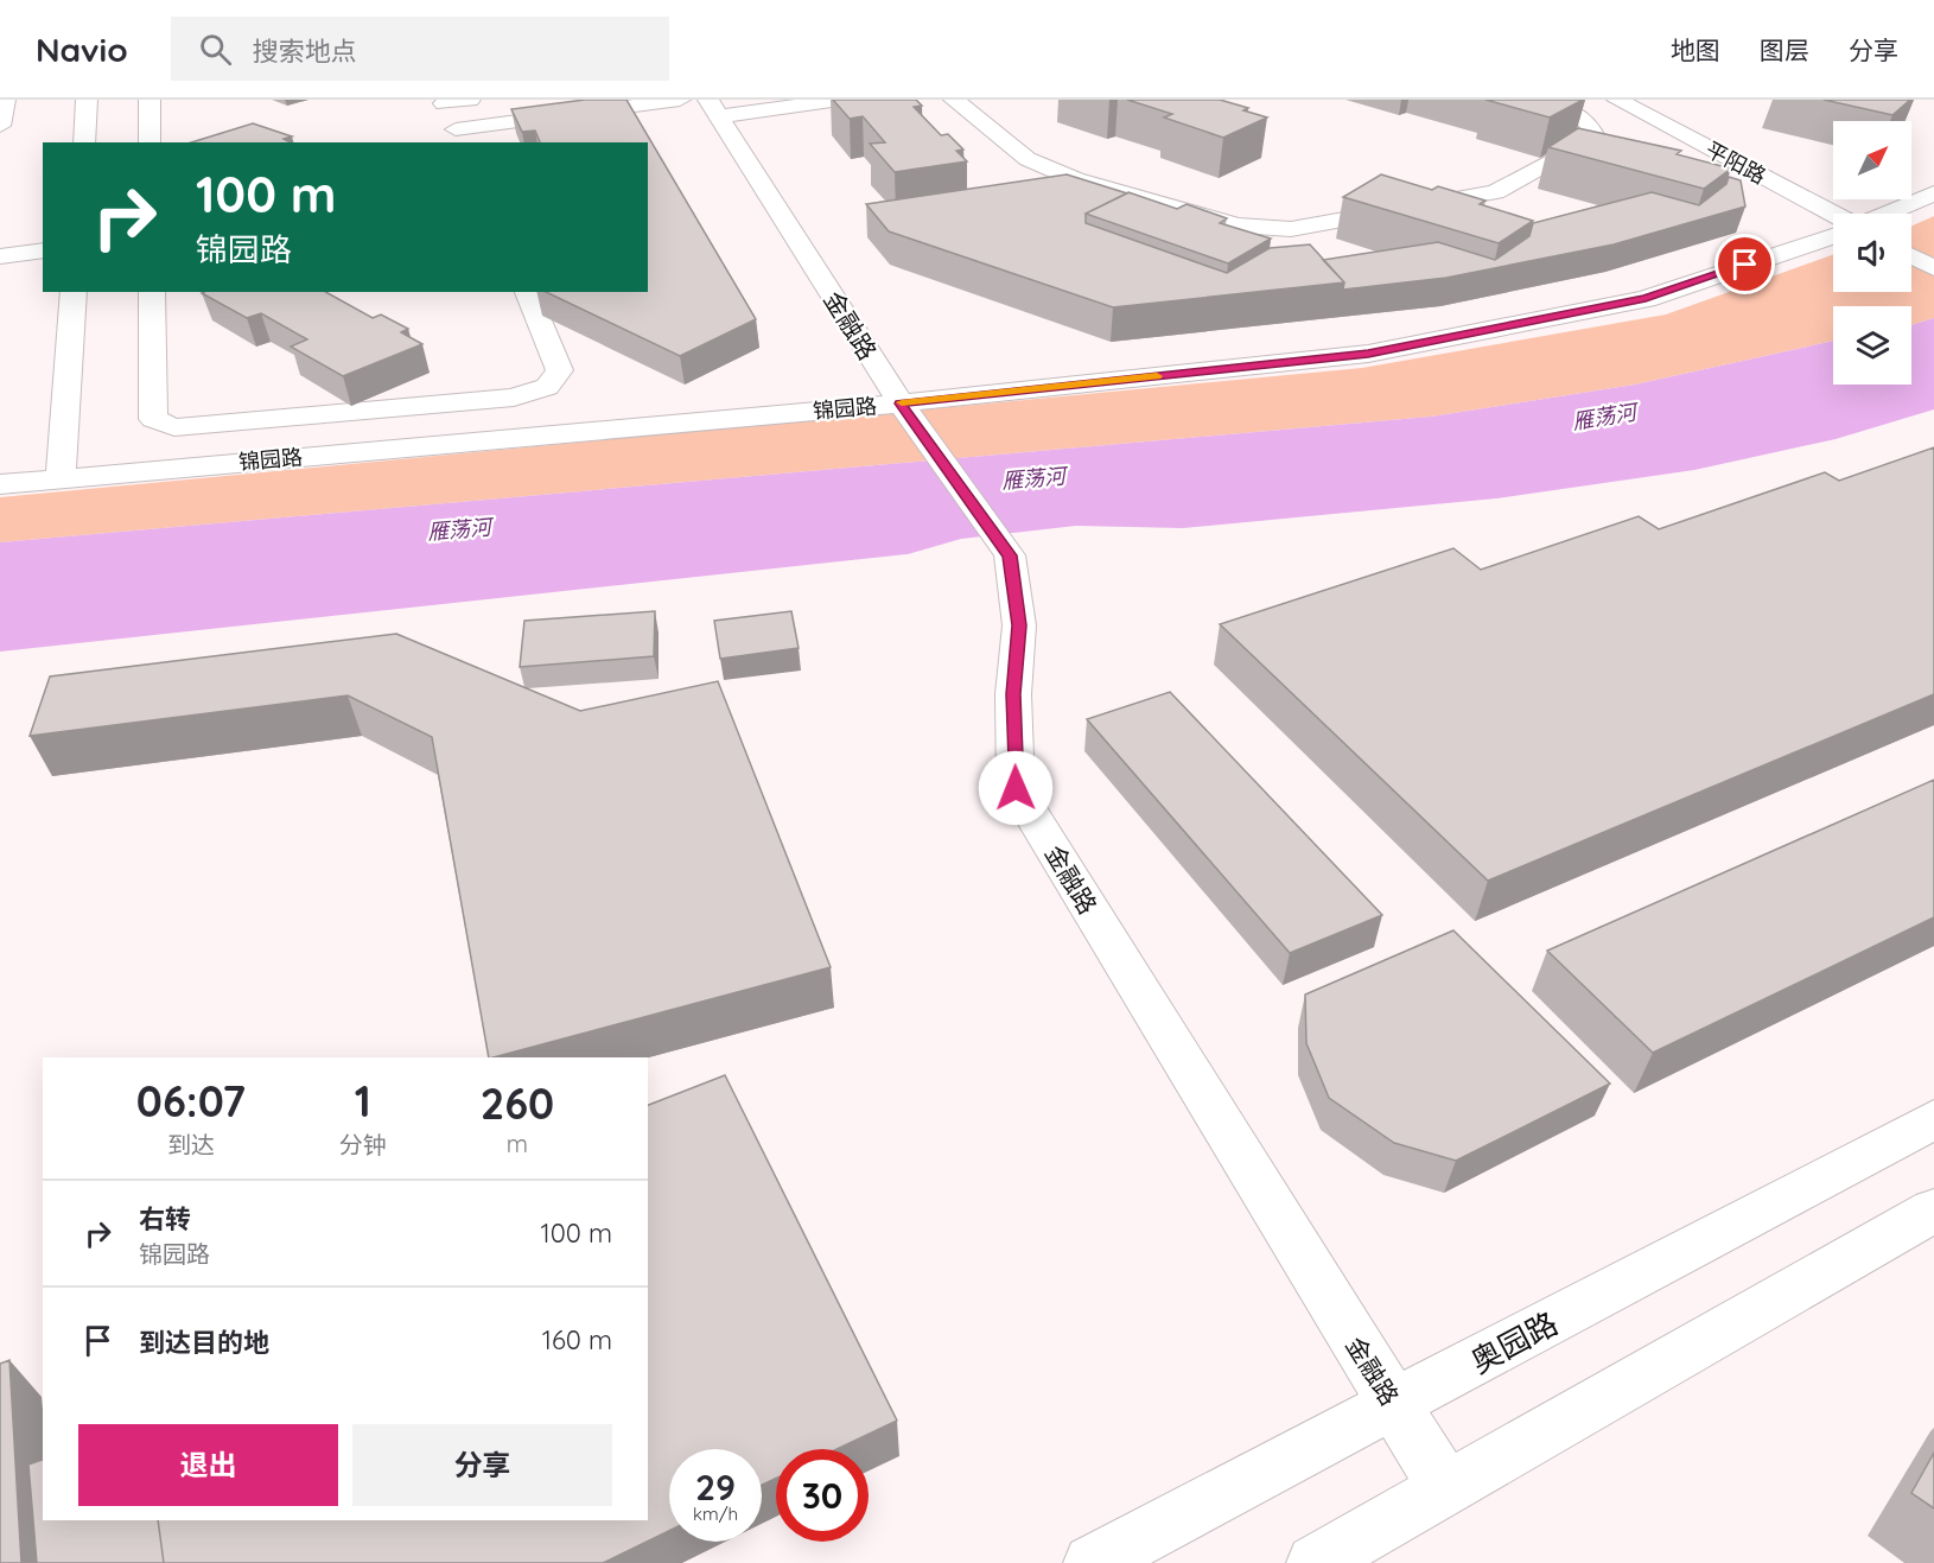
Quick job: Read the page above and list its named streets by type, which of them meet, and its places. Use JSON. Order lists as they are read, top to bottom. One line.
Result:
{"streets":{"street":["平阳路","金融路","锦园路","奥园路"]},"crossings":[["金融路","锦园路"],["金融路","奥园路"]],"water":["雁荡河"],"north":"top right","page":{"header":"Navio","search":"搜索地点","nav":["地图","图层","分享"],"turn":["100 m","锦园路"],"eta":["06:07","到达","1","分钟","260","m"],"list":[{"name":"右转","note":"锦园路","value":"100 m"},{"name":"到达目的地","value":"160 m"}],"buttons":["退出","分享"],"speed":"29 km/h","limit":"30"}}
